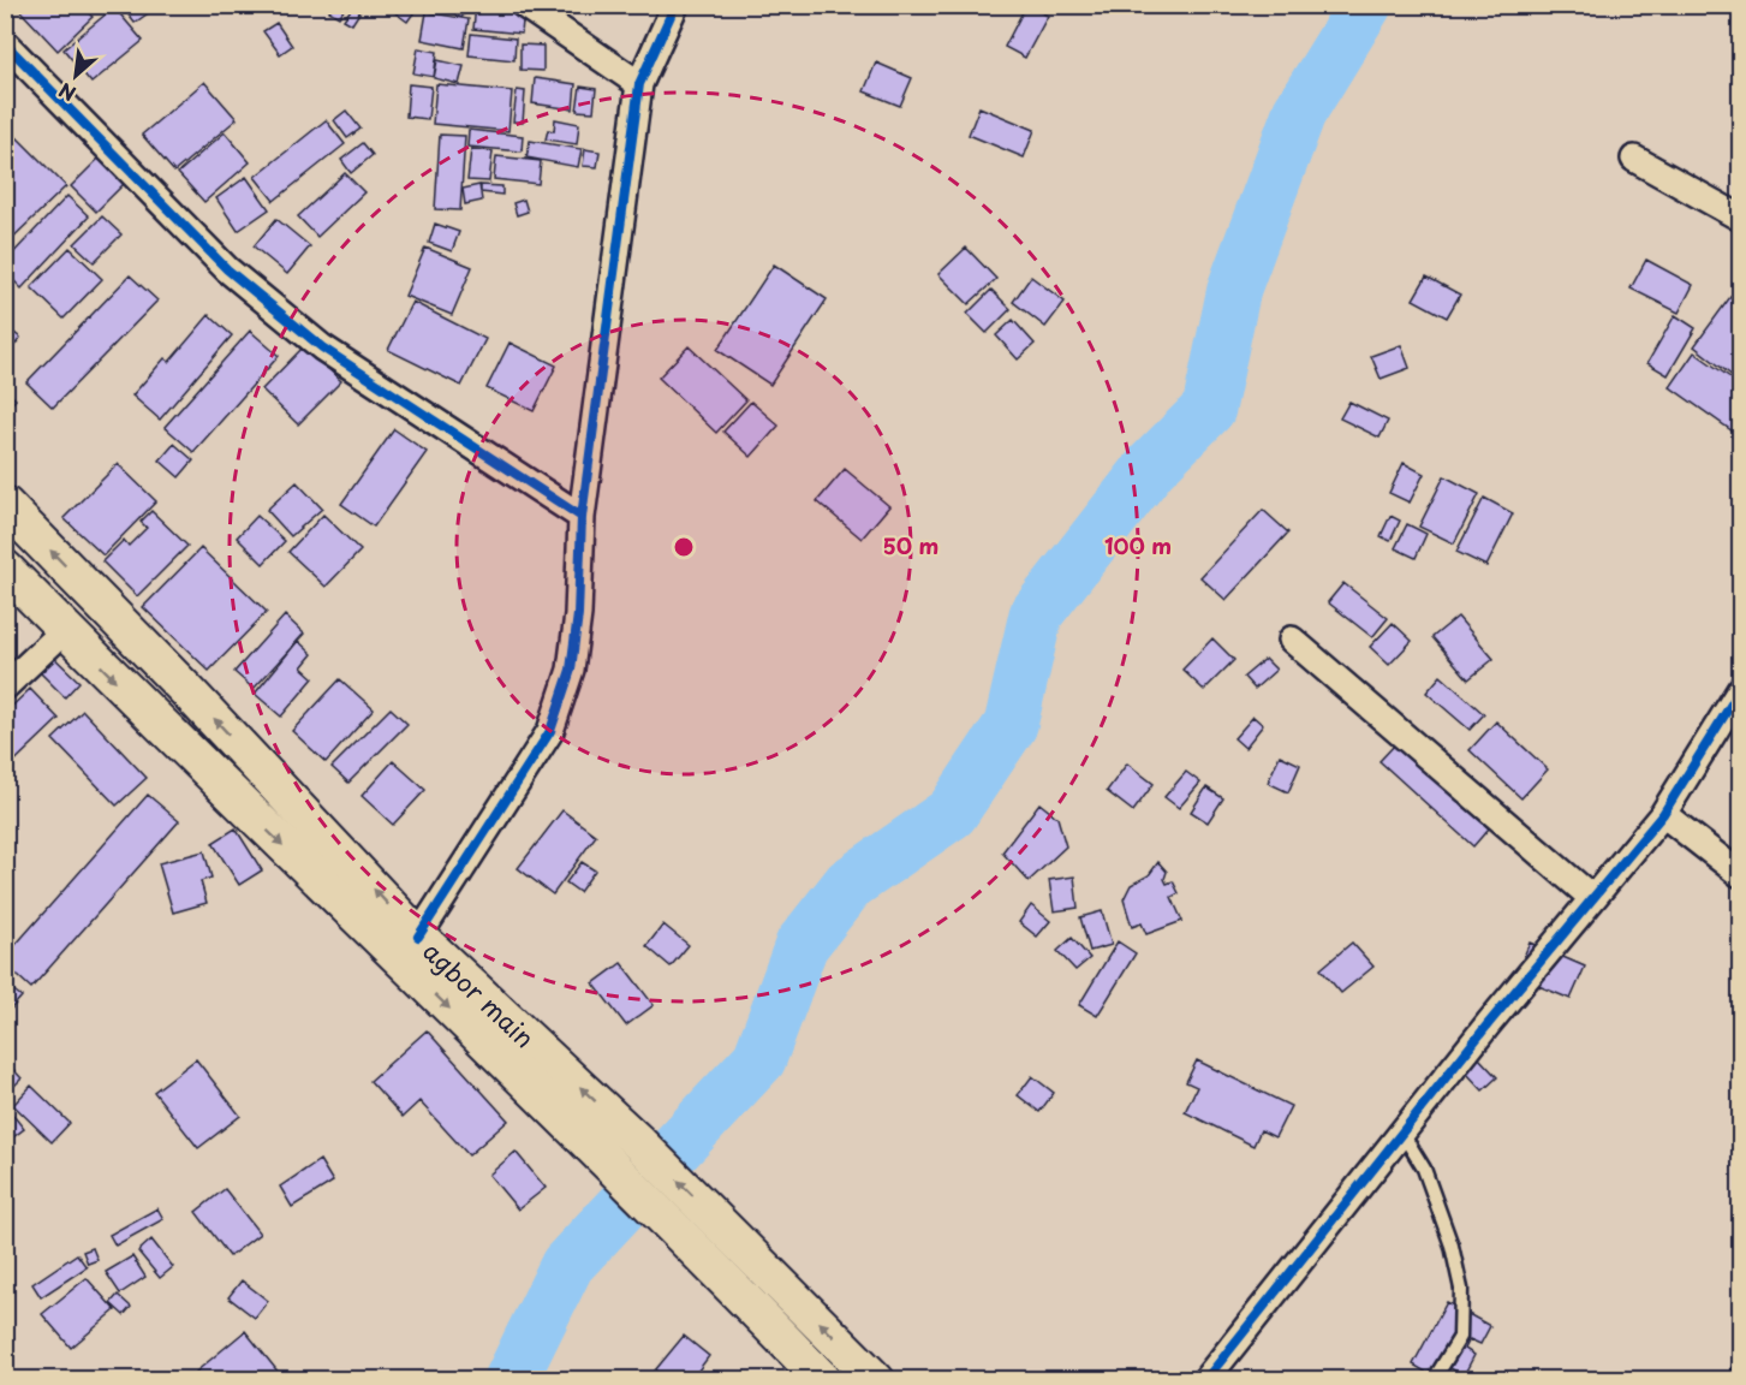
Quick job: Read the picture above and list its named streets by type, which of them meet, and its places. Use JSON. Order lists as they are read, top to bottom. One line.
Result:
{"streets":{"main road":["agbor main"]},"north":"bottom left","rings":["50 m","100 m"]}
